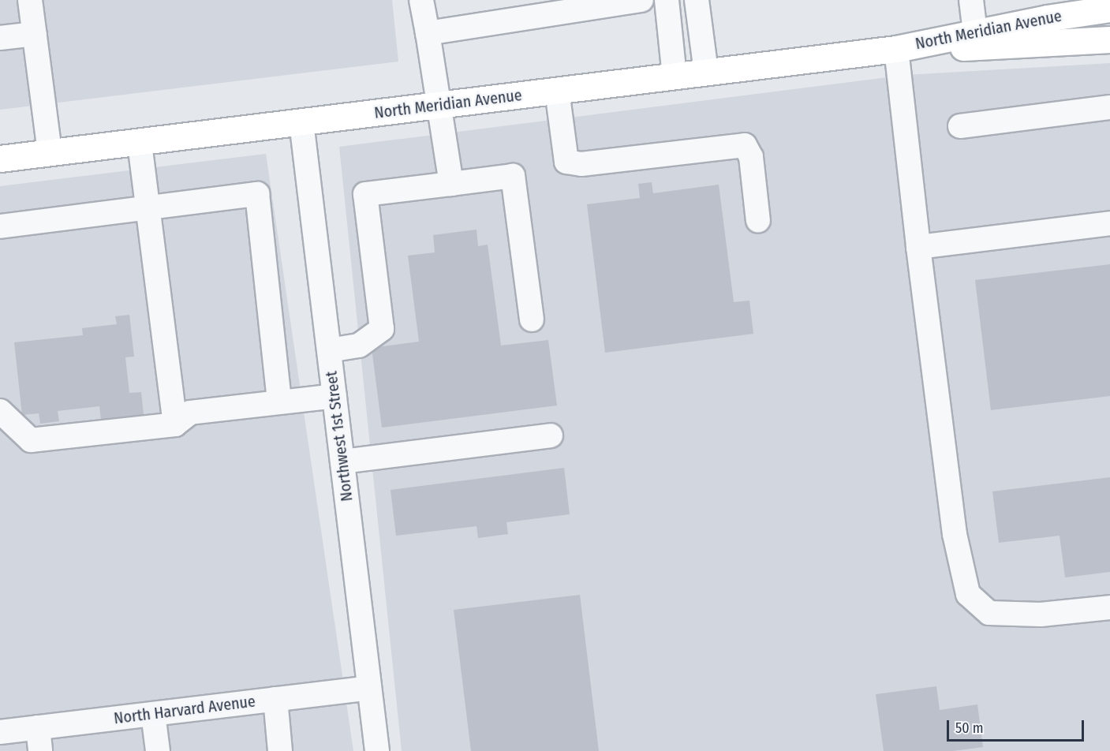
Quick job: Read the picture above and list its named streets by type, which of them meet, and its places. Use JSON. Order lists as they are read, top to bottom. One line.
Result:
{"streets":{"main road":["North Meridian Avenue"],"street":["Northwest 1st Street","North Harvard Avenue"]},"crossings":[["North Meridian Avenue","Northwest 1st Street"],["Northwest 1st Street","North Harvard Avenue"]],"scale_bar":"50 m"}
